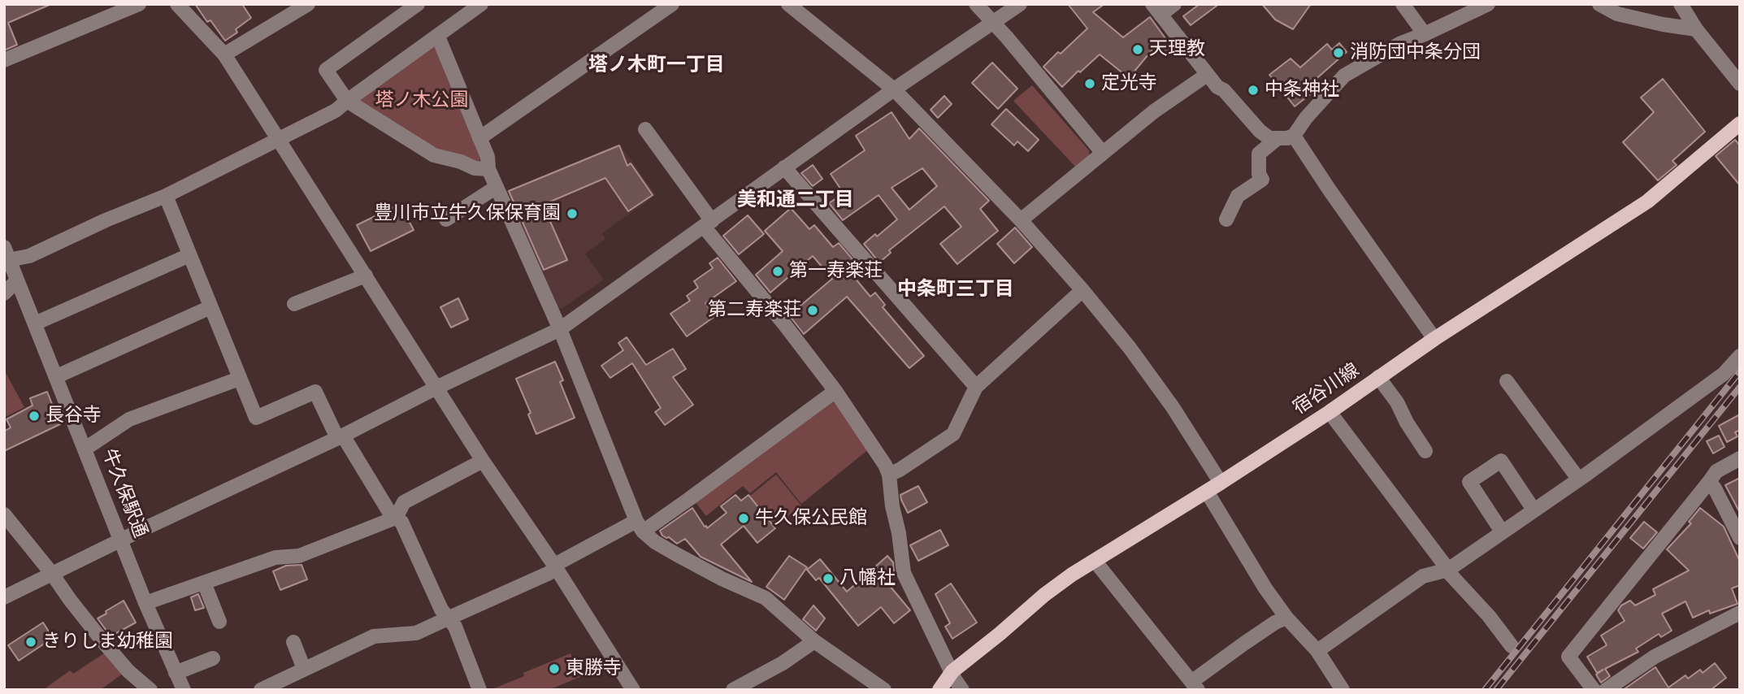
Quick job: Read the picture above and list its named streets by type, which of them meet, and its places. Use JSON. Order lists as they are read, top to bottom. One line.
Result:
{"streets":{"main road":["宿谷川線"],"street":["牛久保駅通"]},"districts":["塔ノ木町一丁目","美和通二丁目","中条町三丁目"],"parks":["塔ノ木公園"],"places":["天理教","消防団中条分団","定光寺","中条神社","豊川市立牛久保保育園","第一寿楽荘","第二寿楽荘","長谷寺","牛久保公民館","八幡社","きりしま幼稚園","東勝寺"]}
